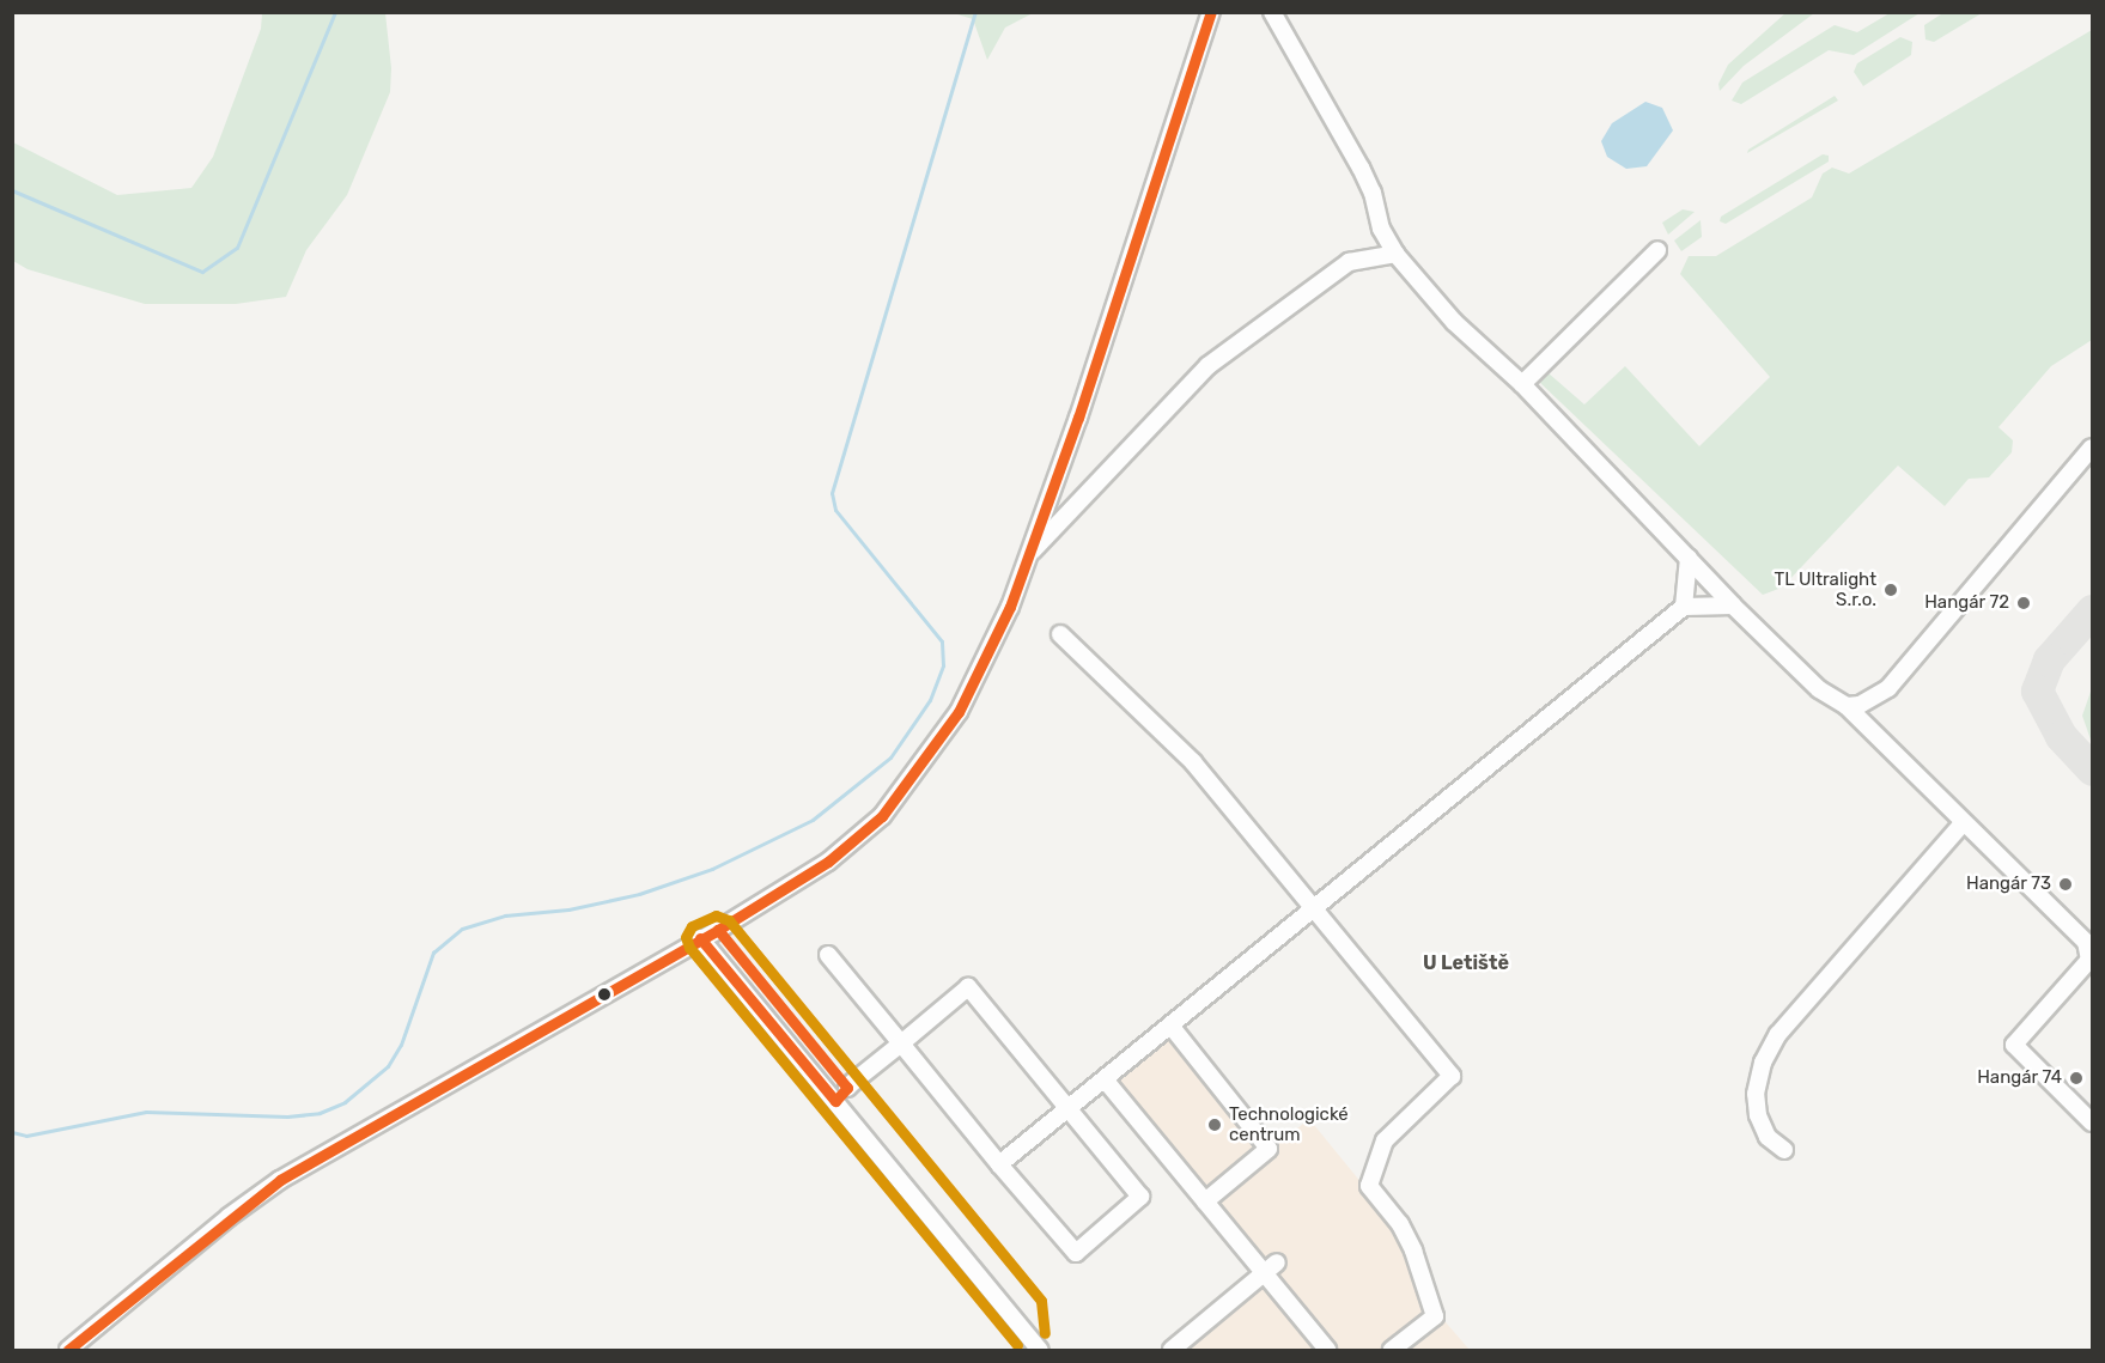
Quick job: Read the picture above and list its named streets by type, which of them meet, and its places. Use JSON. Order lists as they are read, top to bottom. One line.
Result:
{"districts":["U Letiště"],"places":["TL Ultralight S.r.o.","Hangár 72","Hangár 73","Hangár 74","Technologické centrum"]}
